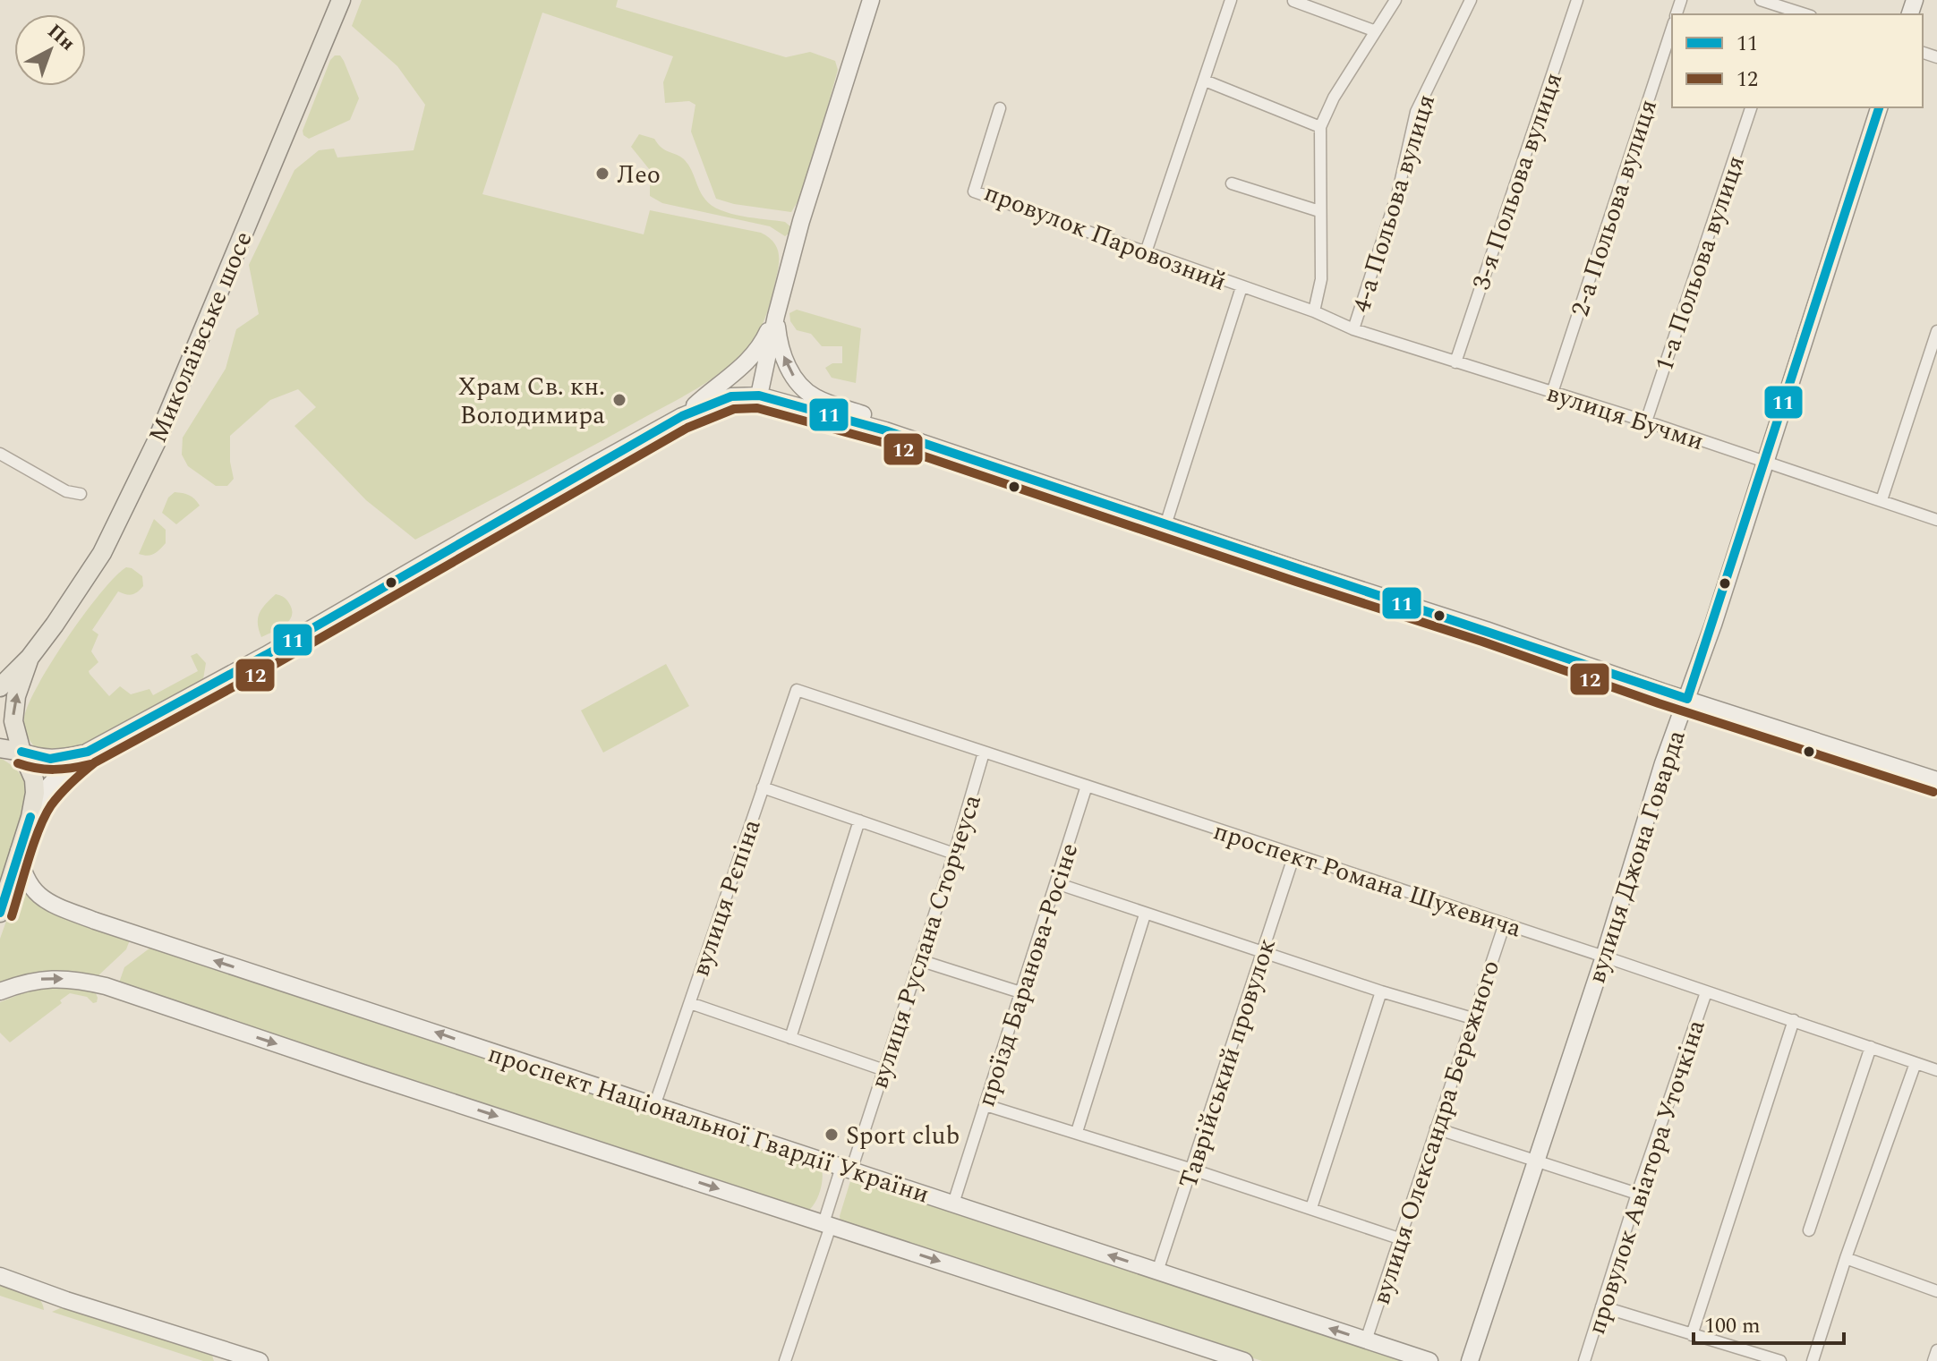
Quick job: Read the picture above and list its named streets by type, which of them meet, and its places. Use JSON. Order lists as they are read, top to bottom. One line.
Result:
{"streets":{"main road":["Миколаївське шосе"],"street":["3-я Польова вулиця","4-а Польова вулиця","2-а Польова вулиця","провулок Паровозний","1-а Польова вулиця","вулиця Бучми","вулиця Джона Говарда","проспект Романа Шухевича","вулиця Рєпіна","вулиця Руслана Сторчеуса","проїзд Баранова-Росіне","Таврійський провулок","проспект Національної Гвардії України","вулиця Олександра Бережного","провулок Авіатора Уточкіна"]},"crossings":[["3-я Польова вулиця","вулиця Бучми"],["4-а Польова вулиця","вулиця Бучми"],["2-а Польова вулиця","вулиця Бучми"],["провулок Паровозний","вулиця Бучми"],["1-а Польова вулиця","вулиця Бучми"],["Миколаївське шосе","проспект Національної Гвардії України"],["вулиця Бучми","вулиця Джона Говарда"],["вулиця Джона Говарда","проспект Романа Шухевича"],["проспект Романа Шухевича","вулиця Рєпіна"],["проспект Романа Шухевича","вулиця Руслана Сторчеуса"],["проспект Романа Шухевича","проїзд Баранова-Росіне"],["проспект Романа Шухевича","Таврійський провулок"],["проспект Романа Шухевича","вулиця Олександра Бережного"],["проспект Романа Шухевича","провулок Авіатора Уточкіна"],["вулиця Рєпіна","проспект Національної Гвардії України"],["вулиця Руслана Сторчеуса","проспект Національної Гвардії України"],["проїзд Баранова-Росіне","проспект Національної Гвардії України"],["Таврійський провулок","проспект Національної Гвардії України"],["проспект Національної Гвардії України","вулиця Олександра Бережного"]],"places":["Лео","Храм Св. кн. Володимира","Sport club"],"lines":["transit line 11","transit line 12"],"legend":["11","12"],"scale_bar":"100 m","north":"top right"}
